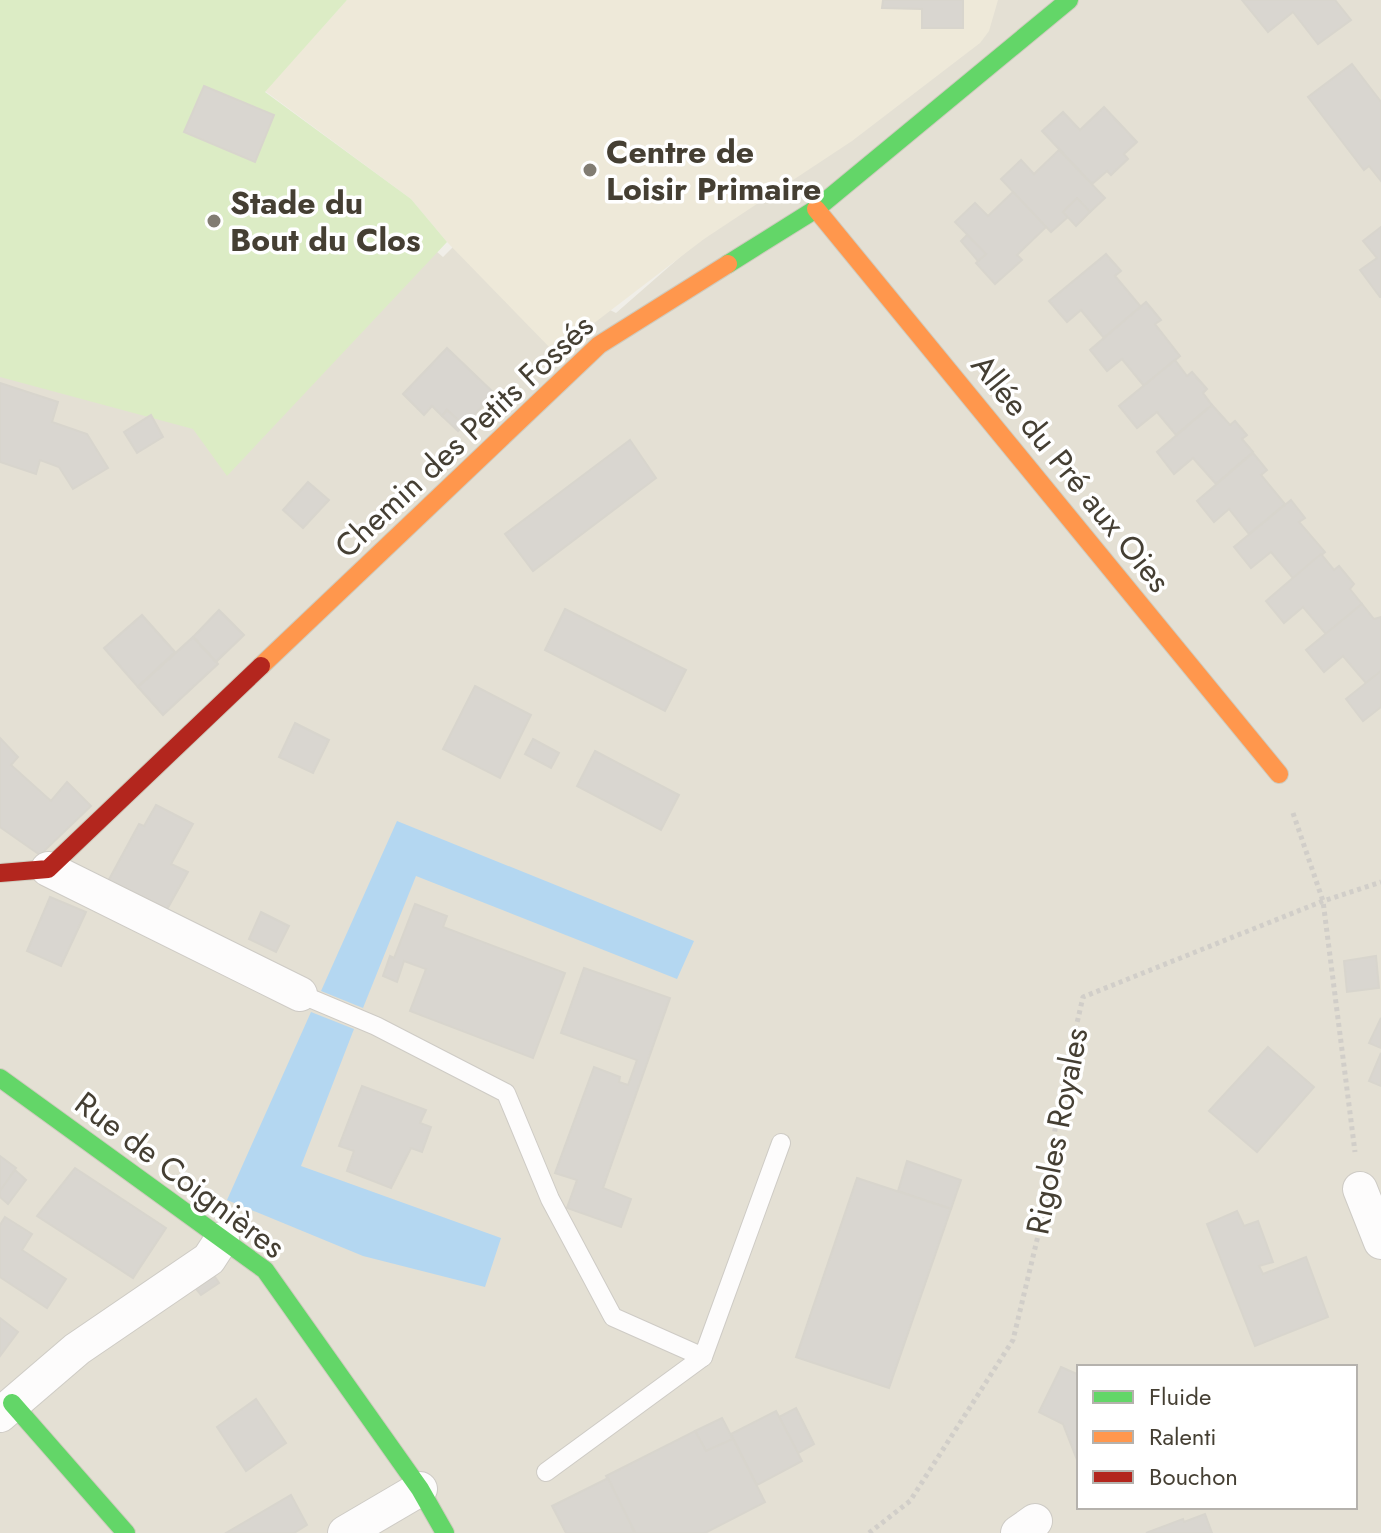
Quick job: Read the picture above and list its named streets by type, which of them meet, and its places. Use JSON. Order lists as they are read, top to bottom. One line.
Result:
{"streets":{"street":["Chemin des Petits Fossés","Allée du Pré aux Oies","Rue de Coignières"],"path":["Rigoles Royales"]},"crossings":[["Chemin des Petits Fossés","Allée du Pré aux Oies"]],"places":["Centre de Loisir Primaire","Stade du Bout du Clos"],"legend":["Fluide","Ralenti","Bouchon"]}
